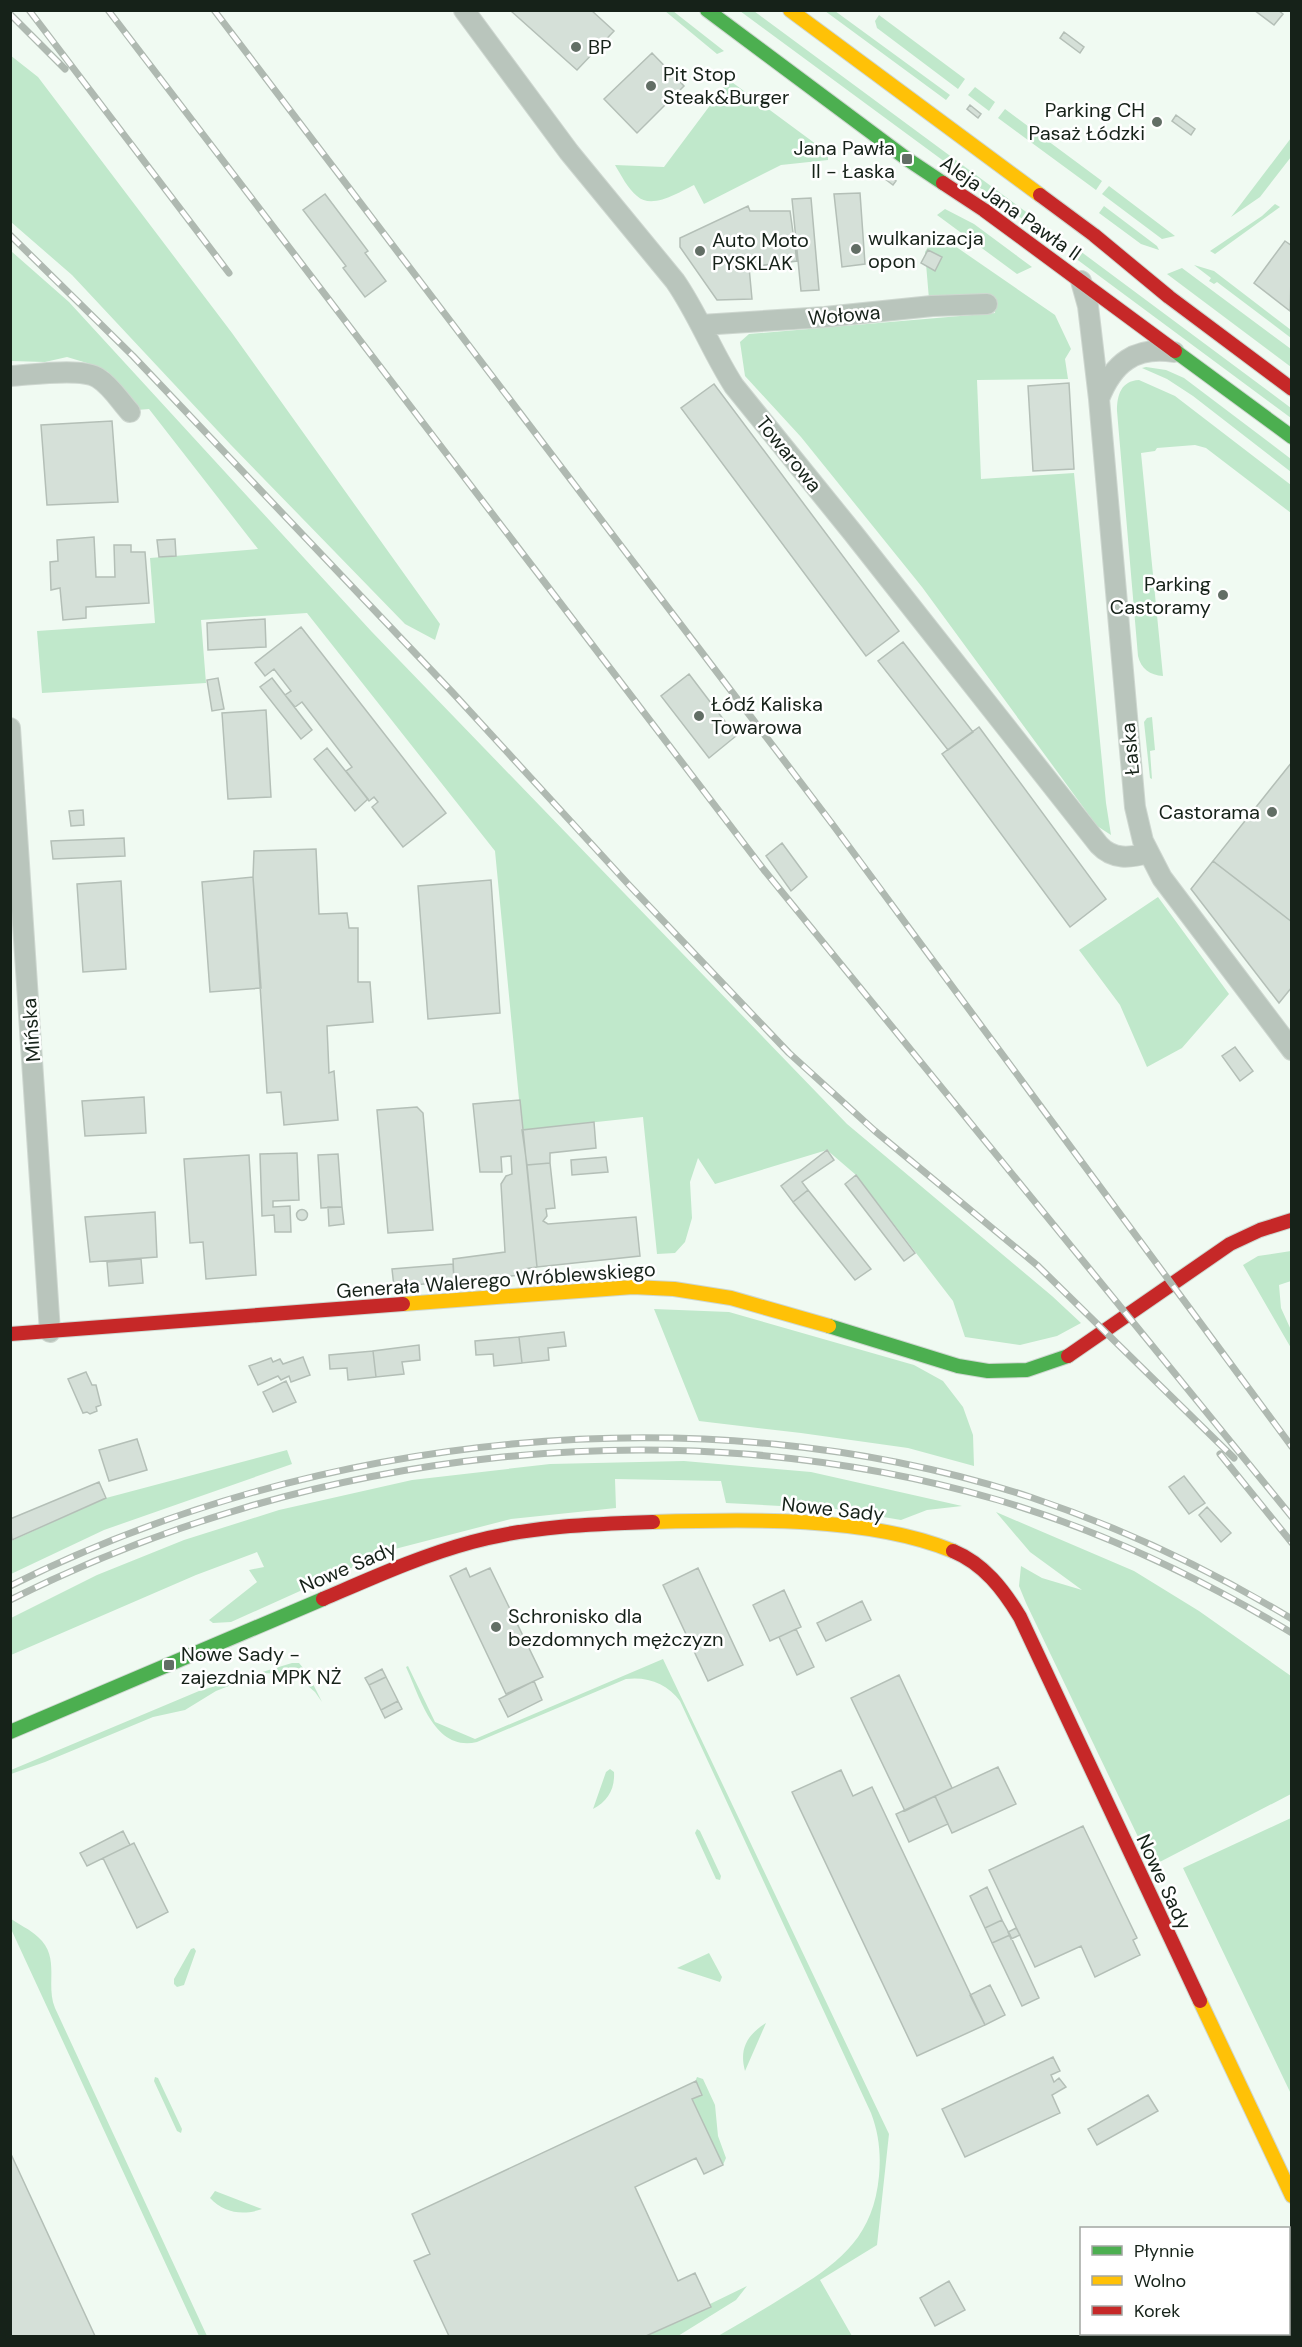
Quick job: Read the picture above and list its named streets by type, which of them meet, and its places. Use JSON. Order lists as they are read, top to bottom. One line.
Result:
{"streets":{"street":["Aleja Jana Pawła II","Wołowa","Towarowa","Łaska","Mińska","Generała Walerego Wróblewskiego","Nowe Sady"]},"crossings":[["Aleja Jana Pawła II","Łaska"],["Wołowa","Towarowa"],["Towarowa","Łaska"],["Mińska","Generała Walerego Wróblewskiego"]],"places":{"other":["BP","Pit Stop Steak&Burger","Parking CH Pasaż Łódzki","wulkanizacja opon","Auto Moto PYSKLAK","Parking Castoramy","Łódź Kaliska Towarowa","Castorama","Schronisko dla bezdomnych mężczyzn"],"transit":["Jana Pawła II - Łaska","Nowe Sady - zajezdnia MPK NŻ"]},"legend":["Płynnie","Wolno","Korek"]}
